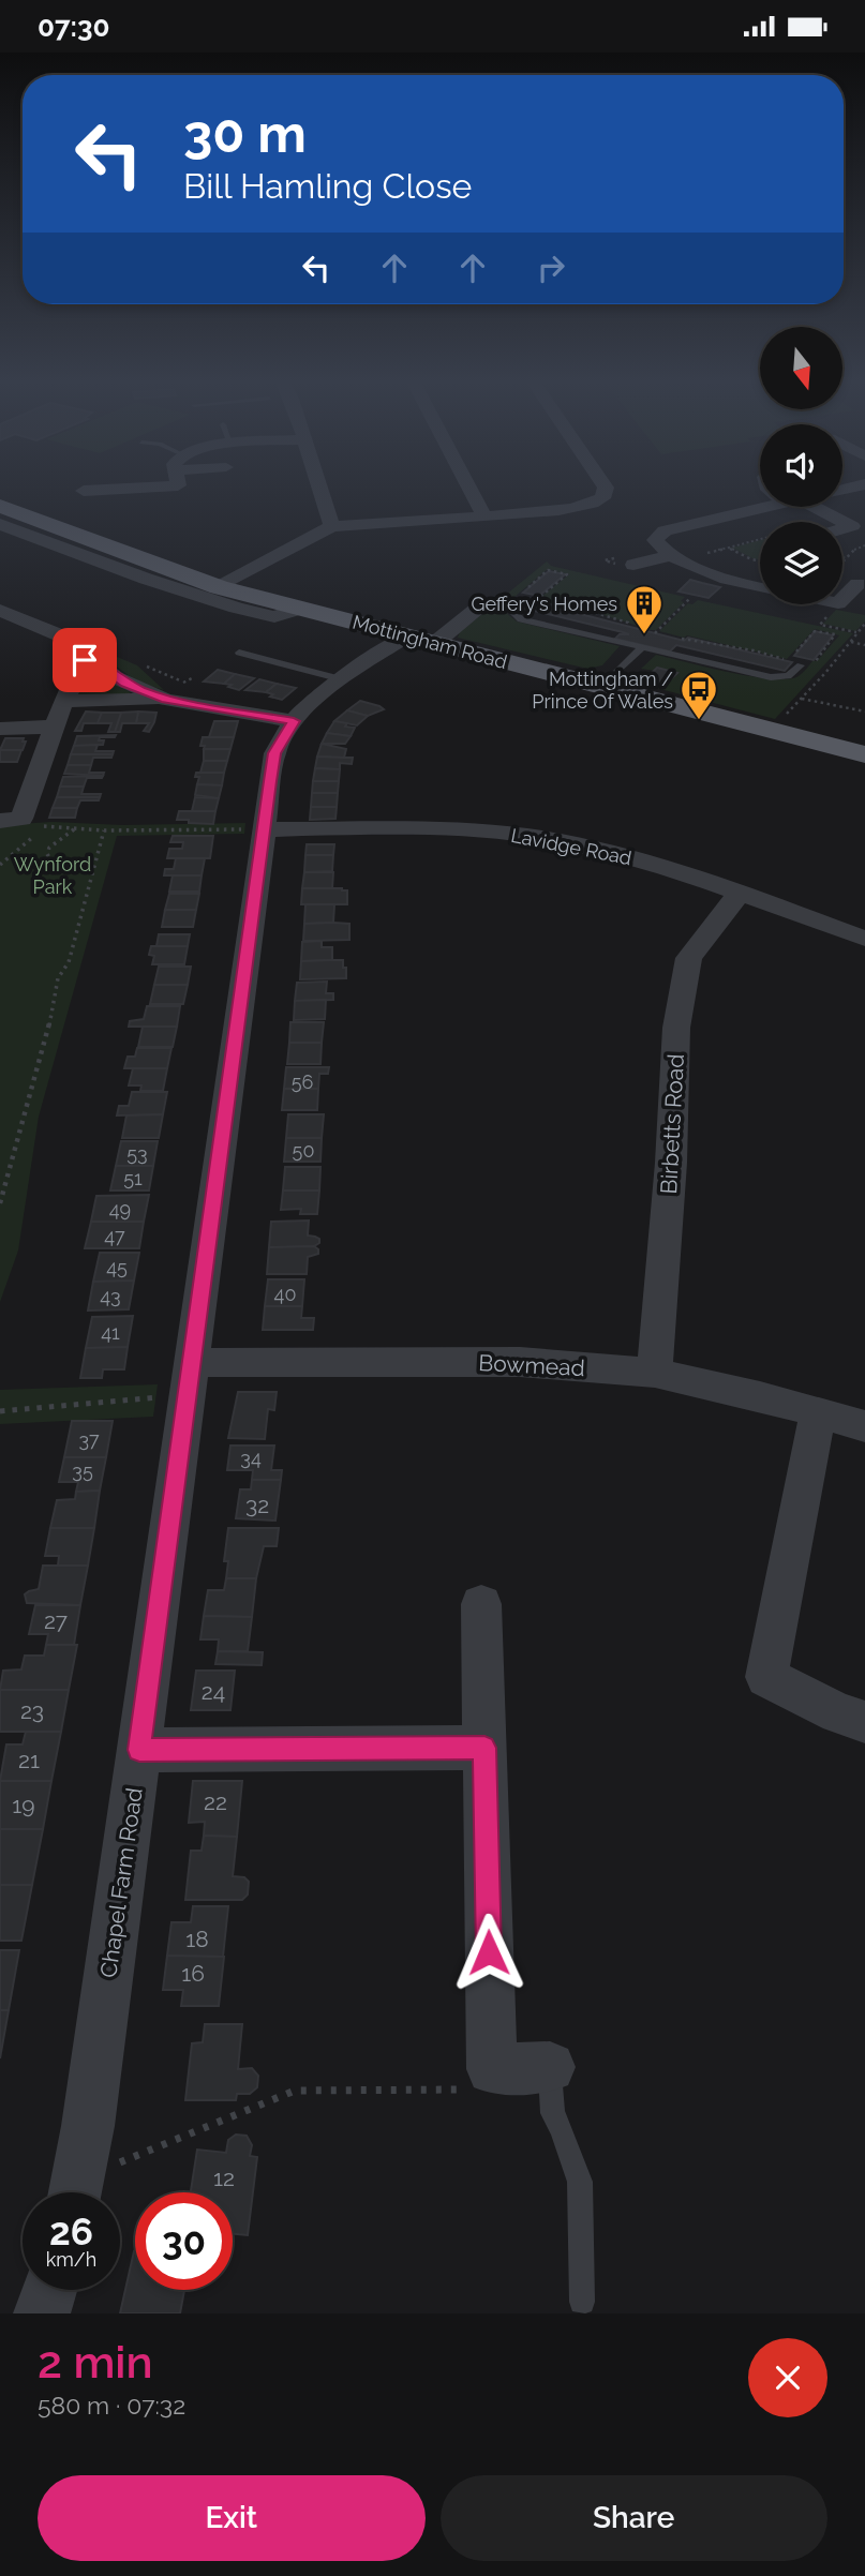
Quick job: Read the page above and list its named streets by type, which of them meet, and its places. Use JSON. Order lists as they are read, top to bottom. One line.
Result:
{"streets":{"main road":["Mottingham Road"],"street":["Lavidge Road","Birbetts Road","Bowmead","Chapel Farm Road"]},"crossings":[["Mottingham Road","Chapel Farm Road"],["Lavidge Road","Birbetts Road"],["Lavidge Road","Chapel Farm Road"],["Birbetts Road","Bowmead"],["Bowmead","Chapel Farm Road"]],"parks":["Wynford Park"],"places":{"building":["Geffery's Homes"],"bus stop":["Mottingham / Prince Of Wales"]},"house_numbers":["56","50","53","51","49","47","45","40","43","41","37","34","35","32","27","24","23","21","22","19","18","16","12"],"north":"bottom","page":{"status":"07:30","turn":["30 m","Bill Hamling Close"],"speed":"26 km/h","limit":"30","heading":["2 min","580 m · 07:32"],"buttons":["Exit","Share"]}}
